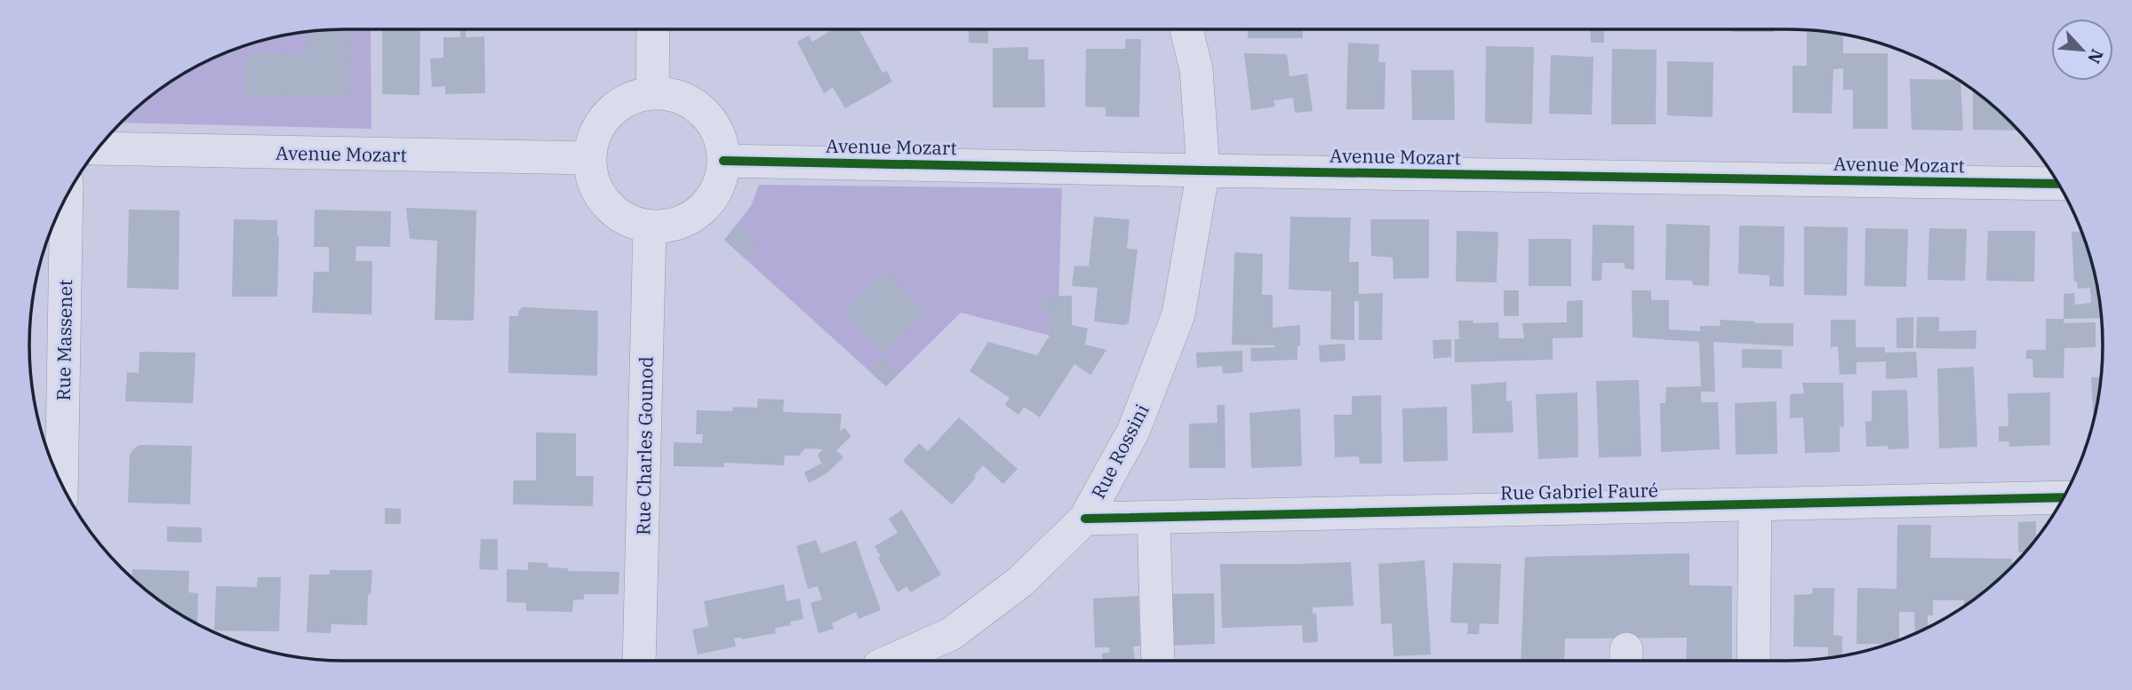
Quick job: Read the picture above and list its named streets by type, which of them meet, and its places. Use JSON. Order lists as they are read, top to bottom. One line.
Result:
{"streets":{"street":["Avenue Mozart","Rue Massenet","Rue Charles Gounod","Rue Rossini","Rue Gabriel Fauré"]},"crossings":[["Avenue Mozart","Rue Charles Gounod"],["Avenue Mozart","Rue Rossini"],["Rue Rossini","Rue Gabriel Fauré"]],"north":"bottom right"}
